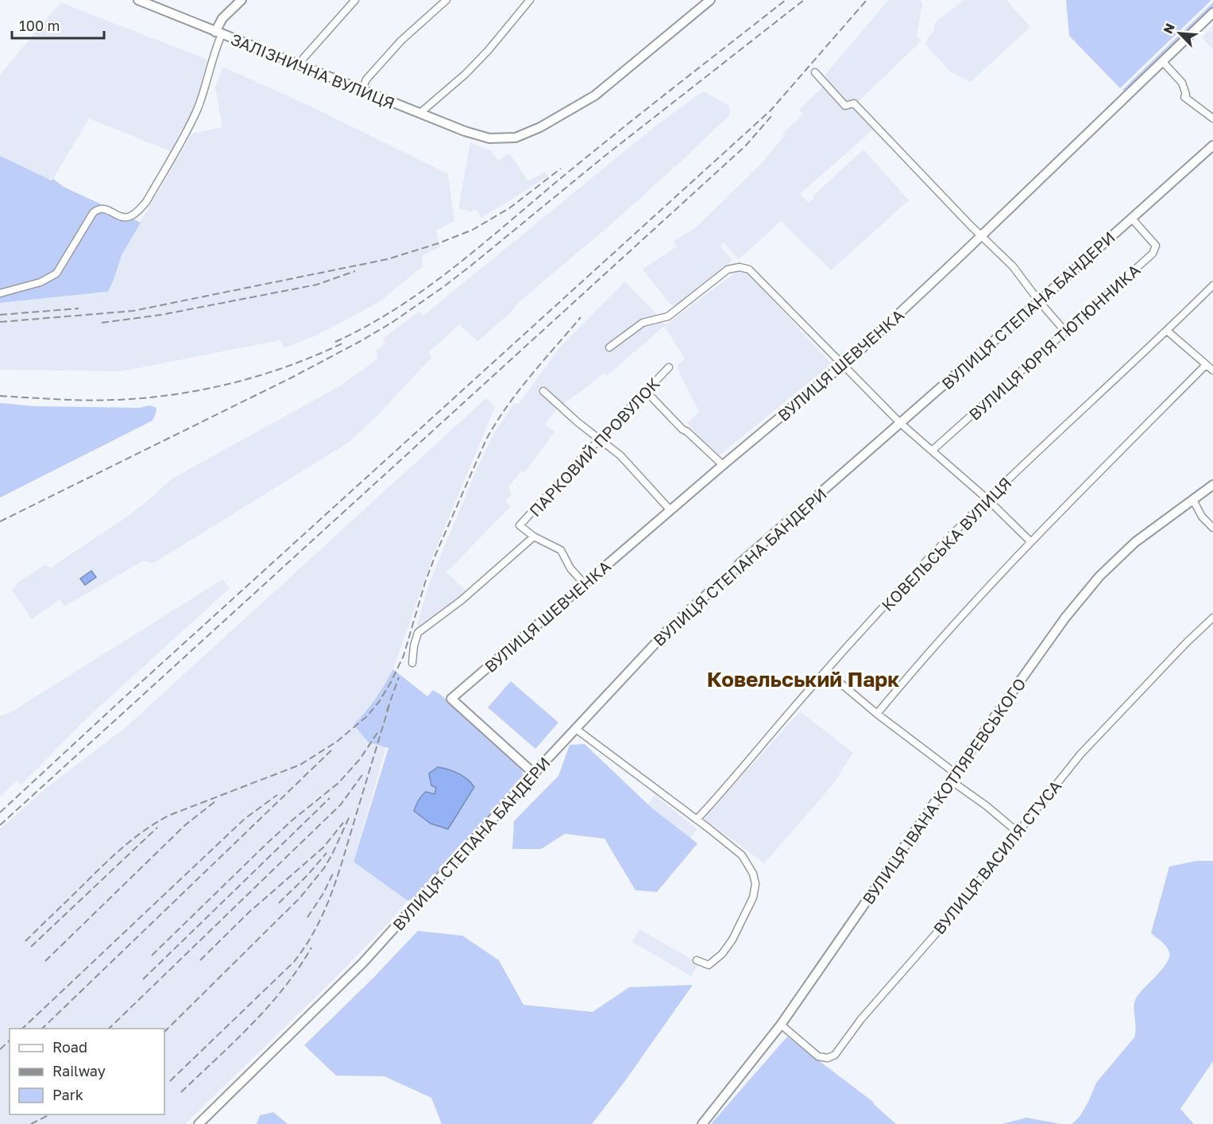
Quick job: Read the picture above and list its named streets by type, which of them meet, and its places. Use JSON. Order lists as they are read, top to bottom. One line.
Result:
{"streets":{"street":["ЗАЛІЗНИЧНА ВУЛИЦЯ","ВУЛИЦЯ СТЕПАНА БАНДЕРИ","ВУЛИЦЯ ЮРІЯ ТЮТЮННИКА","ВУЛИЦЯ ШЕВЧЕНКА","ПАРКОВИЙ ПРОВУЛОК","КОВЕЛЬСЬКА ВУЛИЦЯ","ВУЛИЦЯ ІВАНА КОТЛЯРЕВСЬКОГО","ВУЛИЦЯ ВАСИЛЯ СТУСА"]},"crossings":[["ВУЛИЦЯ СТЕПАНА БАНДЕРИ","ВУЛИЦЯ ЮРІЯ ТЮТЮННИКА"],["ВУЛИЦЯ СТЕПАНА БАНДЕРИ","ВУЛИЦЯ ШЕВЧЕНКА"],["ВУЛИЦЯ ІВАНА КОТЛЯРЕВСЬКОГО","ВУЛИЦЯ ВАСИЛЯ СТУСА"]],"districts":["Ковельський Парк"],"legend":["Road","Railway","Park"],"scale_bar":"100 m","north":"top left"}
